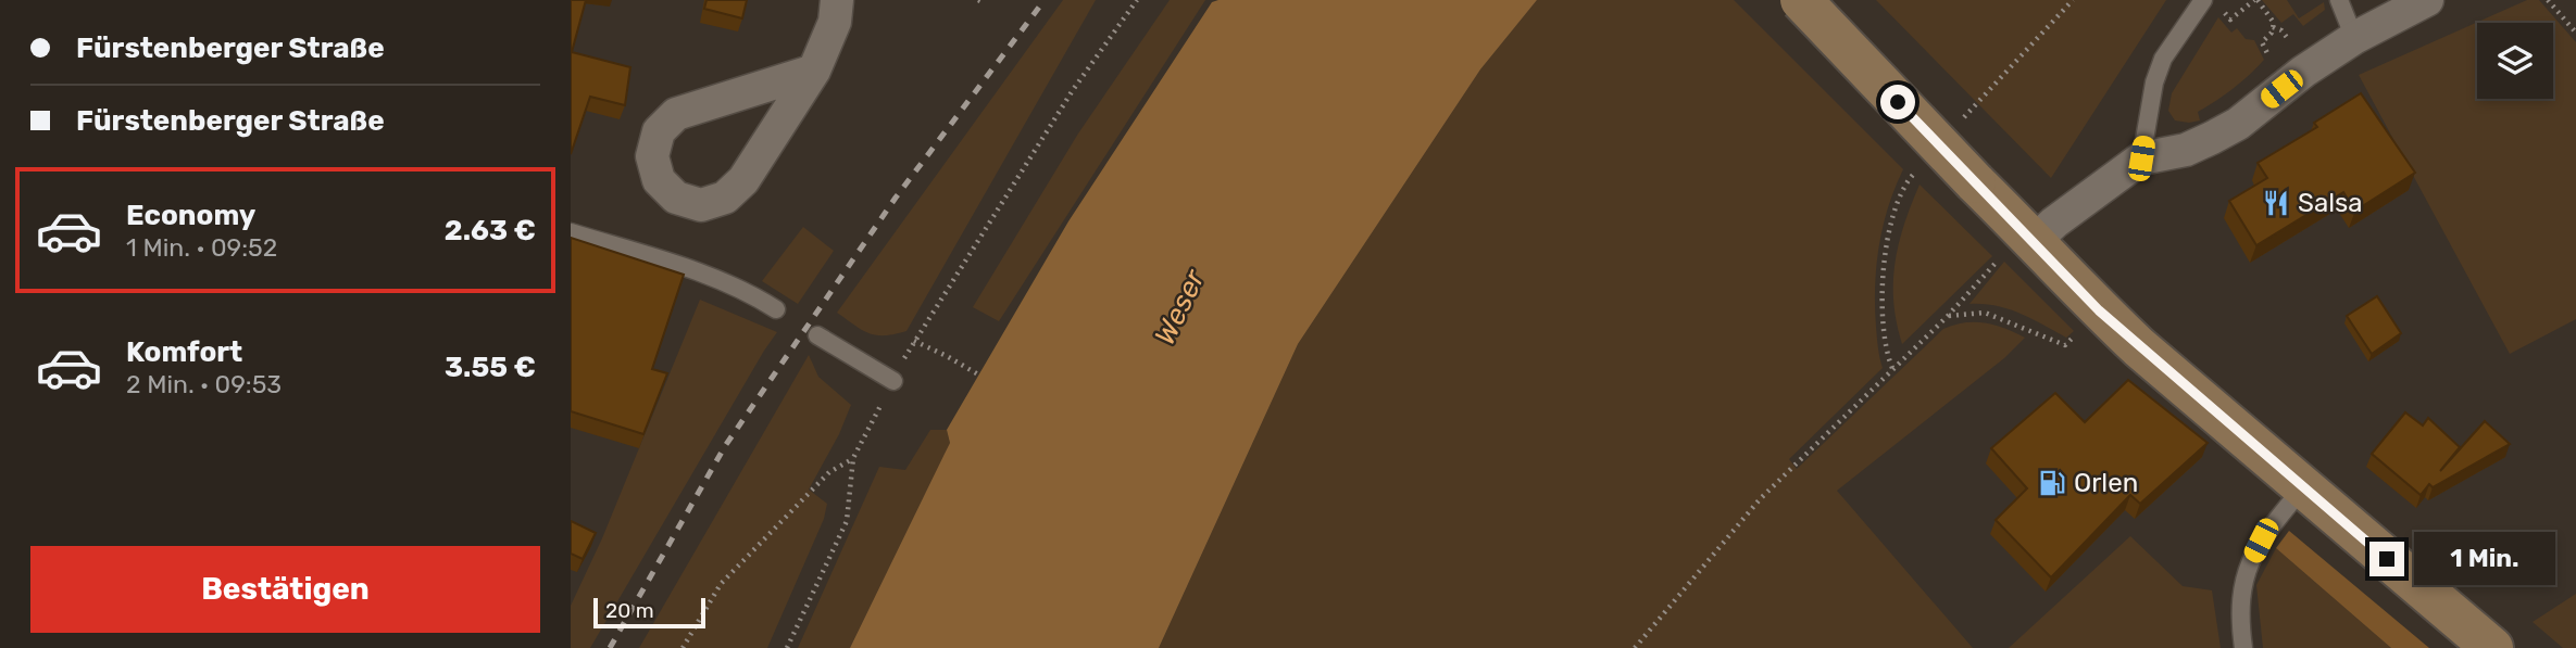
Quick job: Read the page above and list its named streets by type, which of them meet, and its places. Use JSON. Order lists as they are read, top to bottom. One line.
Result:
{"water":["Weser"],"places":{"restaurant":["Salsa"],"fuel station":["Orlen"]},"scale_bar":"20 m","page":{"banner":["Fürstenberger Straße","Fürstenberger Straße"],"list":[{"name":"Economy","note":"1 Min. · 09:52","value":"2.63 €"},{"name":"Komfort","note":"2 Min. · 09:53","value":"3.55 €"}],"buttons":"Bestätigen","bubble":"1 Min.","scale":"20 m"}}
